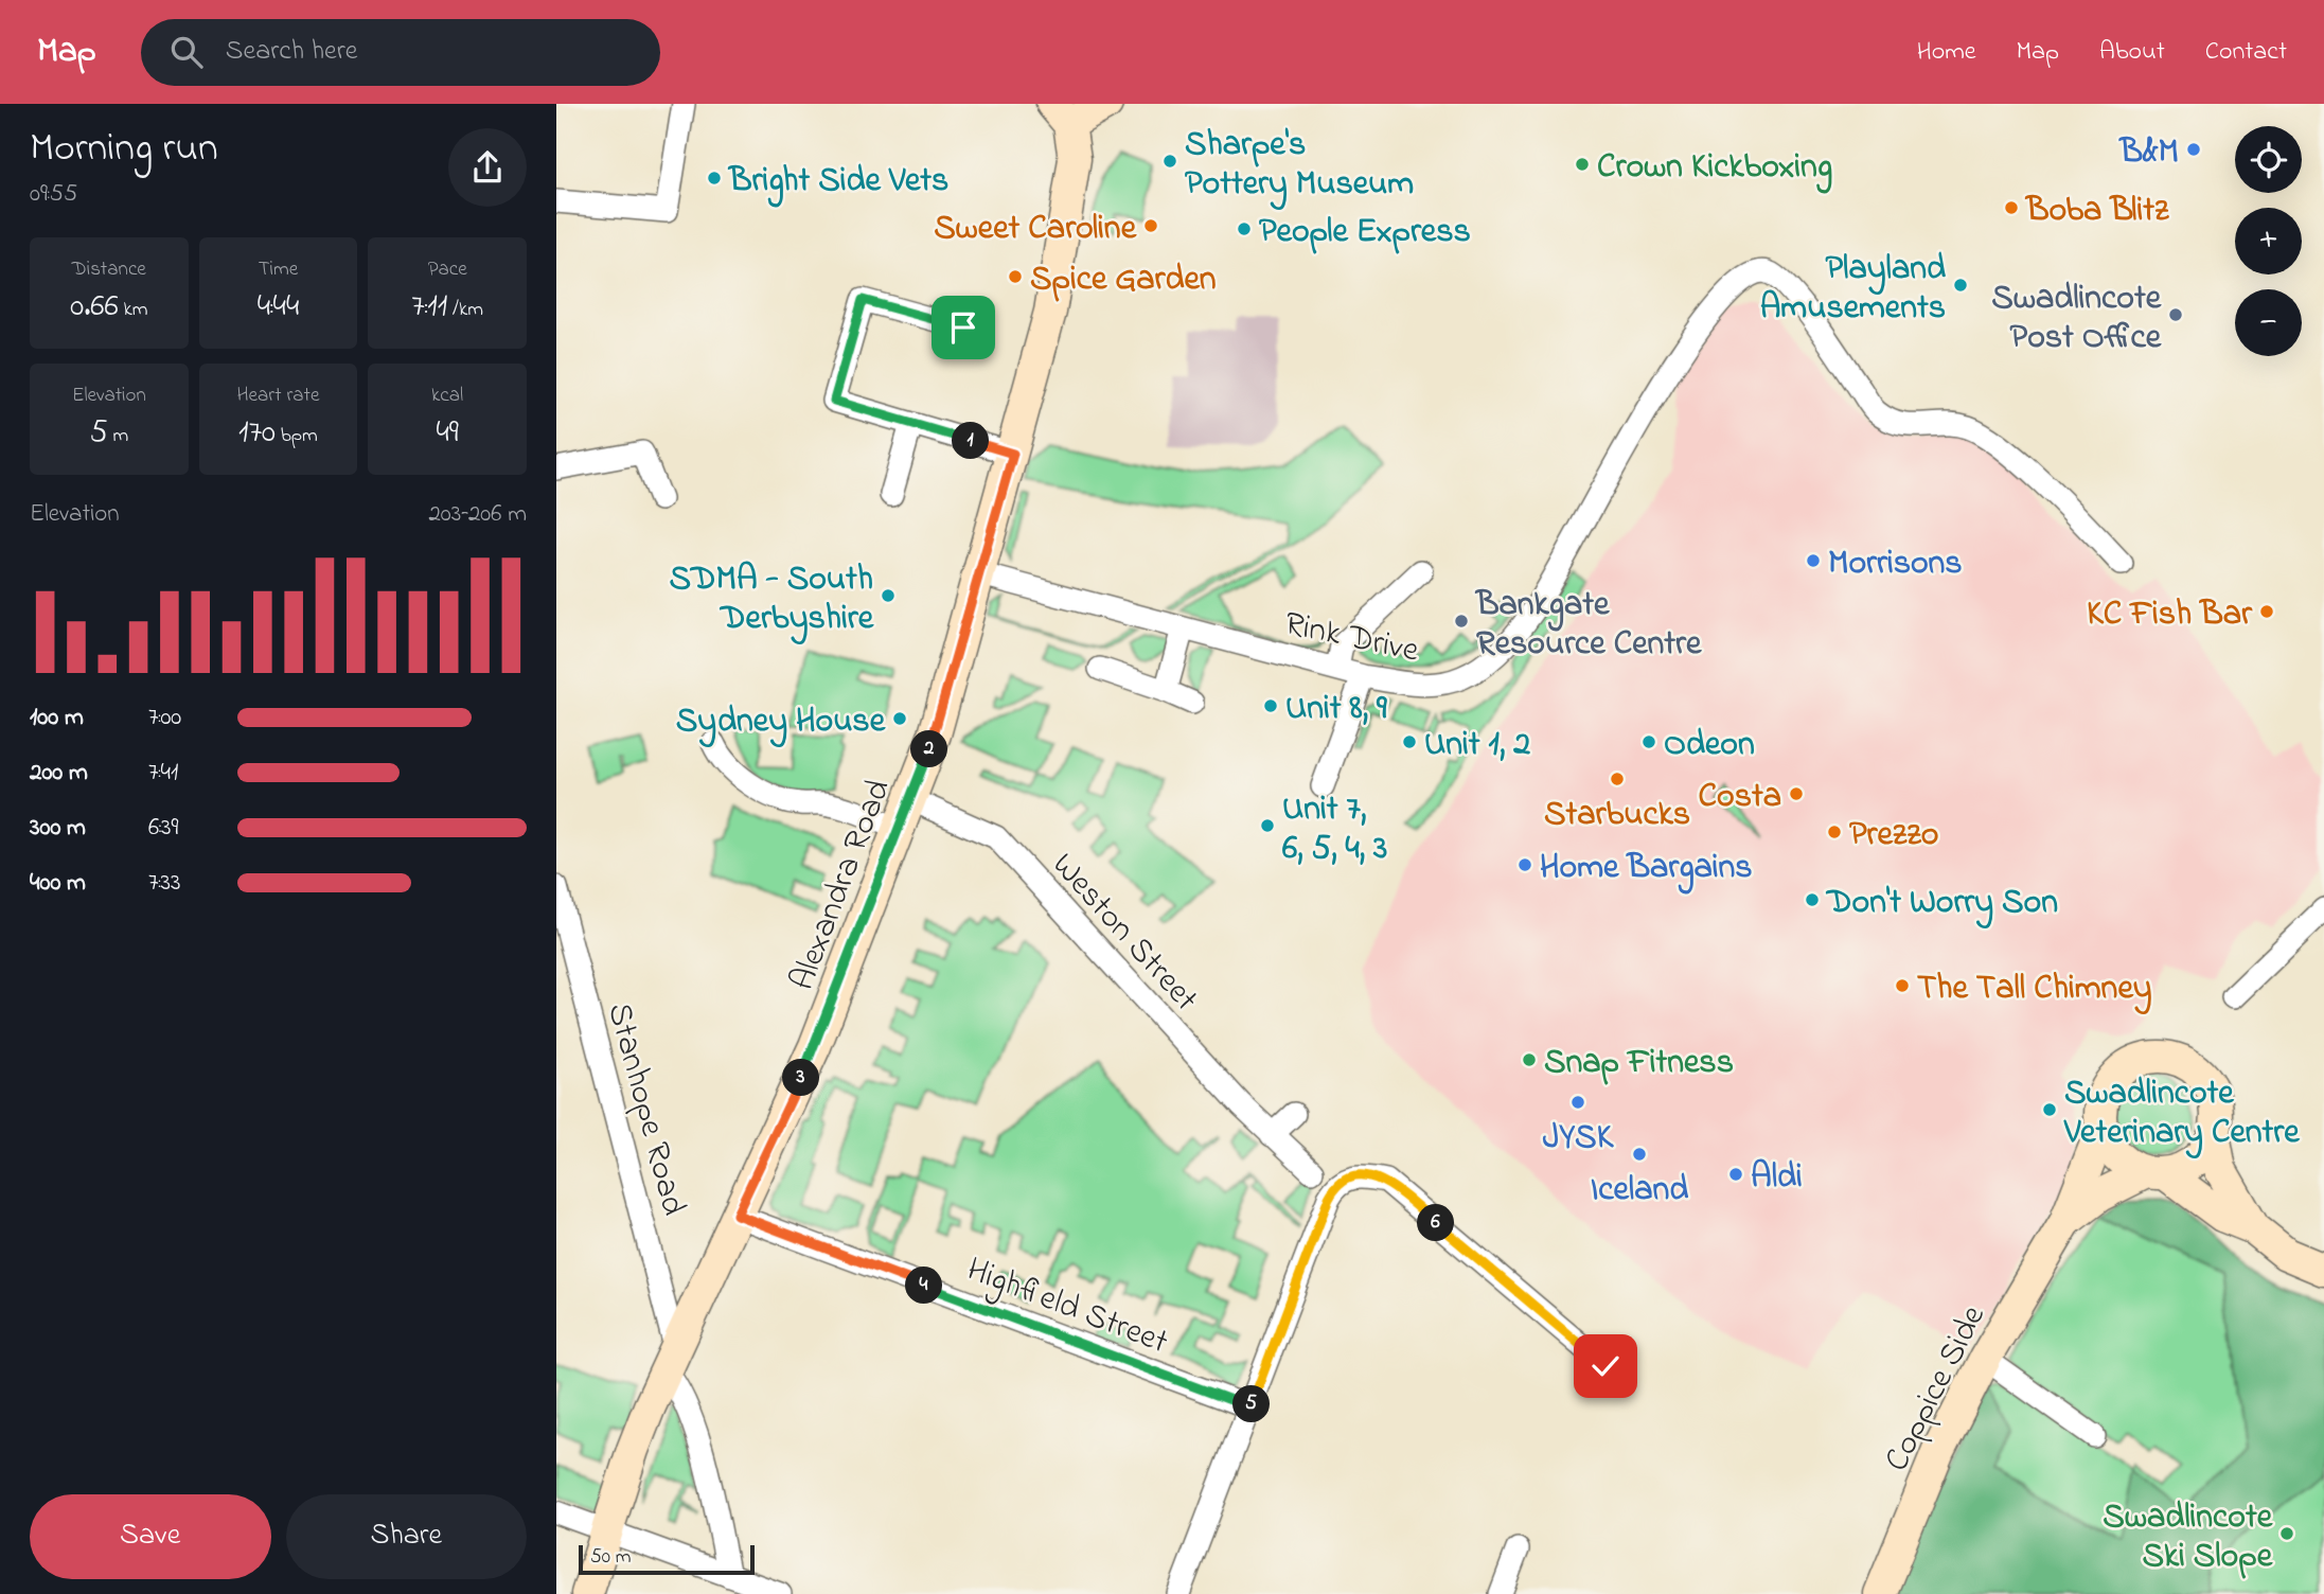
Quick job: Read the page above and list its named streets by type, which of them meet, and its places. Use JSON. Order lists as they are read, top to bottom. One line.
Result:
{"streets":{"street":["Rink Drive","Alexandra Road","Weston Street","Stanhope Road","Highfield Street","Coppice Side"]},"crossings":[["Rink Drive","Alexandra Road"],["Alexandra Road","Weston Street"],["Alexandra Road","Stanhope Road"],["Alexandra Road","Highfield Street"]],"places":["B&M","Sharpe's Pottery Museum","Crown Kickboxing","Bright Side Vets","Boba Blitz","Sweet Caroline","People Express","Spice Garden","Playland Amusements","Swadlincote Post Office","Morrisons","SDMA - South Derbyshire","KC Fish Bar","Bankgate Resource Centre","Unit 8, 9","Sydney House","Unit 1, 2","Odeon","Starbucks","Costa","Unit 7, 6, 5, 4, 3","Prezzo","Home Bargains","Don't Worry Son","The Tall Chimney","Snap Fitness","JYSK","Swadlincote Veterinary Centre","Iceland","Aldi","Swadlincote Ski Slope"],"scale_bar":"50 m","page":{"header":"Map","search":"Search here","nav":["Home","Map","About","Contact"],"heading":["Morning run","09:55"],"map_buttons":["+","−"],"stats":[["Distance","0.66 km"],["Time","4:44"],["Pace","7:11 /km"],["Elevation","5 m"],["Heart rate","170 bpm"],["kcal","49"]],"pins":["1","2","3","6","4","5"],"chart":["Elevation","203–206 m"],"list":[{"name":"100 m","note":"7:00"},{"name":"200 m","note":"7:41"},{"name":"300 m","note":"6:39"},{"name":"400 m","note":"7:33"}],"buttons":["Save","Share"],"scale":"50 m"}}
